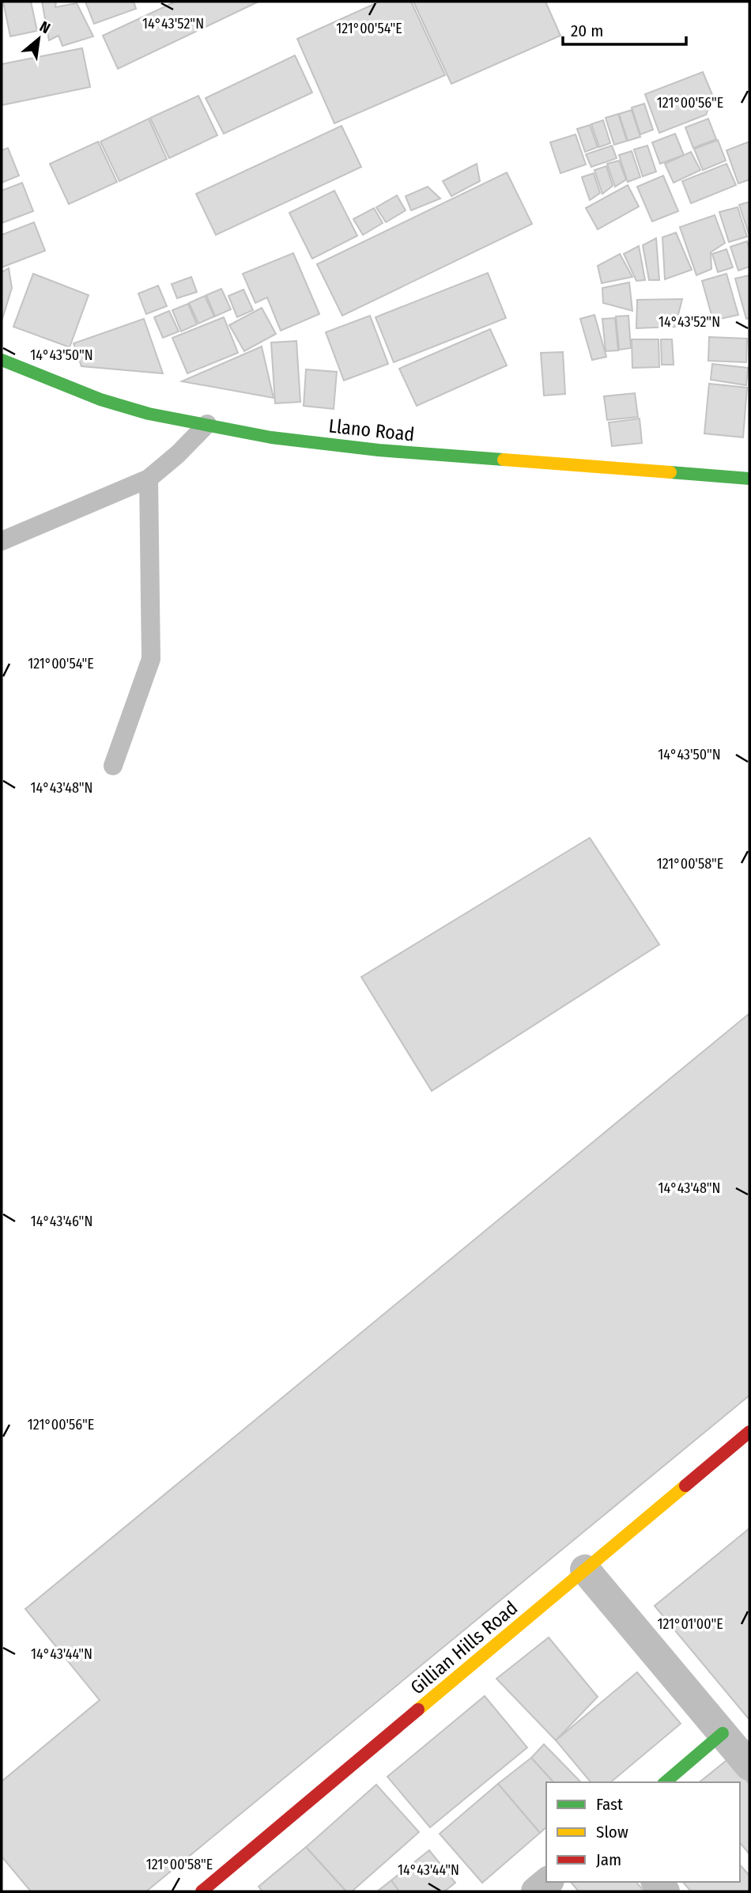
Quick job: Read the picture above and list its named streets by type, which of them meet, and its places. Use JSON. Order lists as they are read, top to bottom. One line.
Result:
{"streets":{"street":["Llano Road","Gillian Hills Road"]},"legend":["Fast","Slow","Jam"],"scale_bar":"20 m","north":"top right","coordinates":["14°43'52\"N","121°00'54\"E","121°00'56\"E","14°43'50\"N","14°43'48\"N","121°00'58\"E","14°43'46\"N","121°01'00\"E","14°43'44\"N"]}
